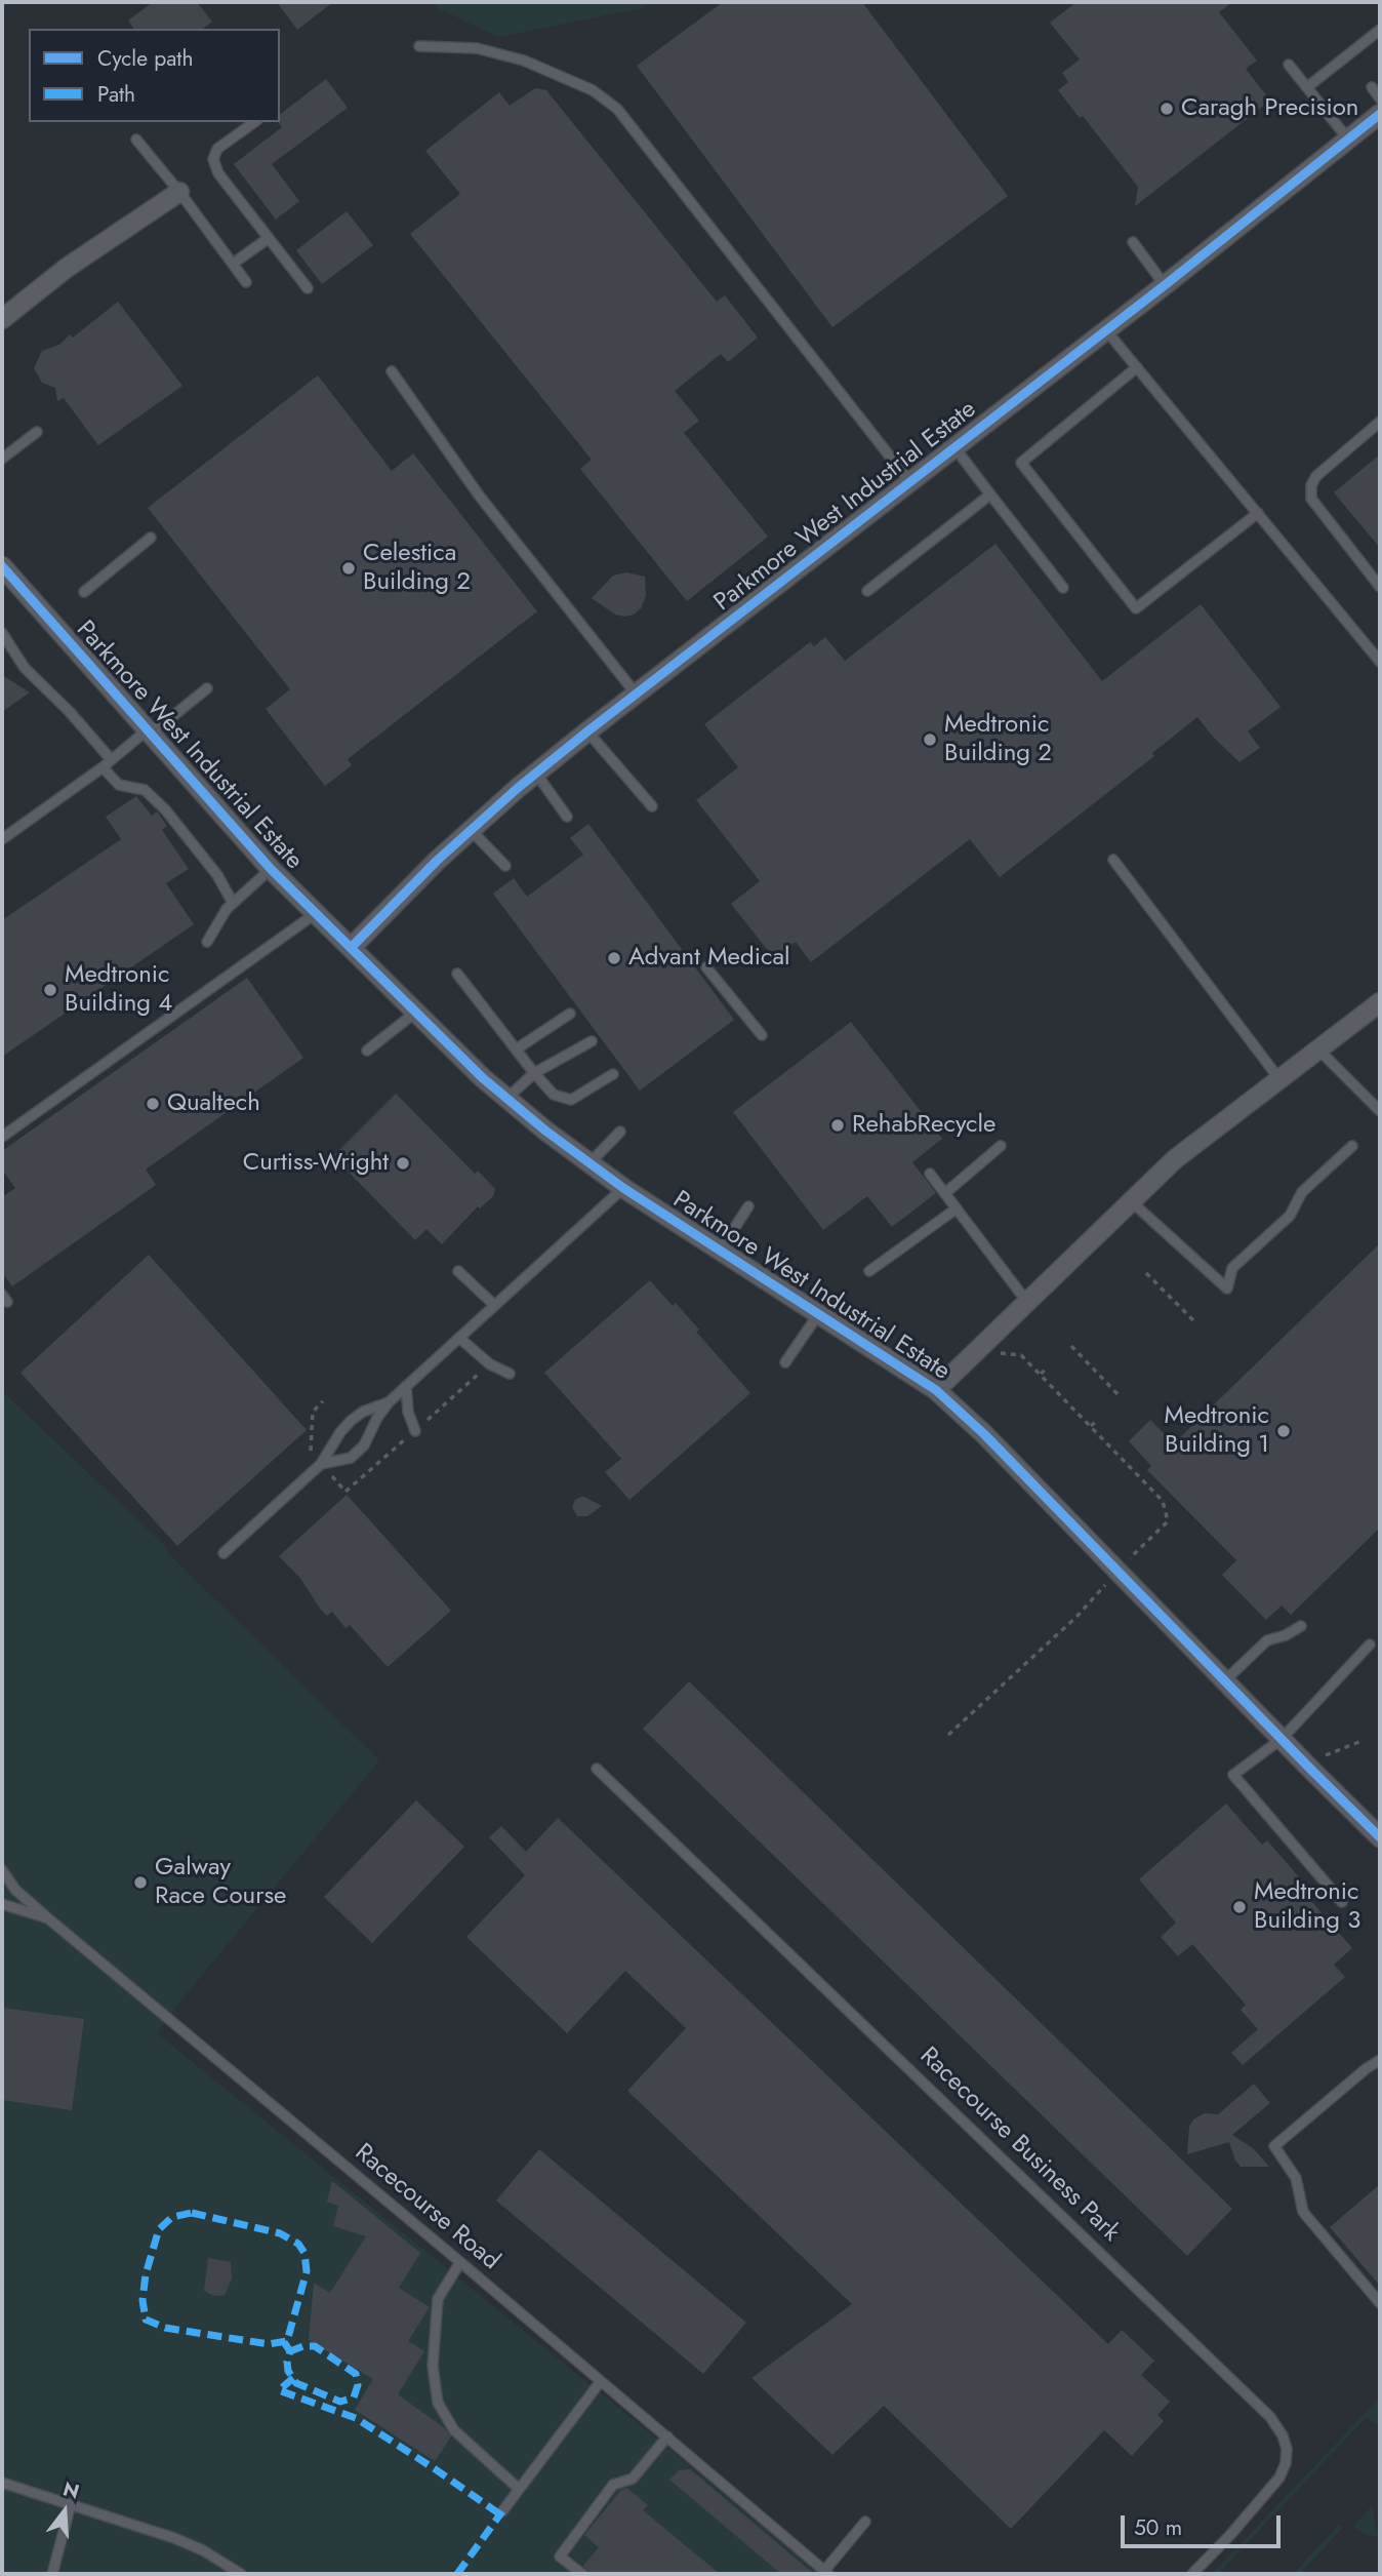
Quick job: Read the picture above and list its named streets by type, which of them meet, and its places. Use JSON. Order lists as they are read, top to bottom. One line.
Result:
{"streets":{"street":["Parkmore West Industrial Estate"],"lane":["Racecourse Business Park","Racecourse Road"]},"places":["Caragh Precision","Celestica Building 2","Medtronic Building 2","Advant Medical","Medtronic Building 4","Qualtech","RehabRecycle","Curtiss-Wright","Medtronic Building 1","Galway Race Course","Medtronic Building 3"],"legend":["Cycle path","Path"],"scale_bar":"50 m","north":"top"}
